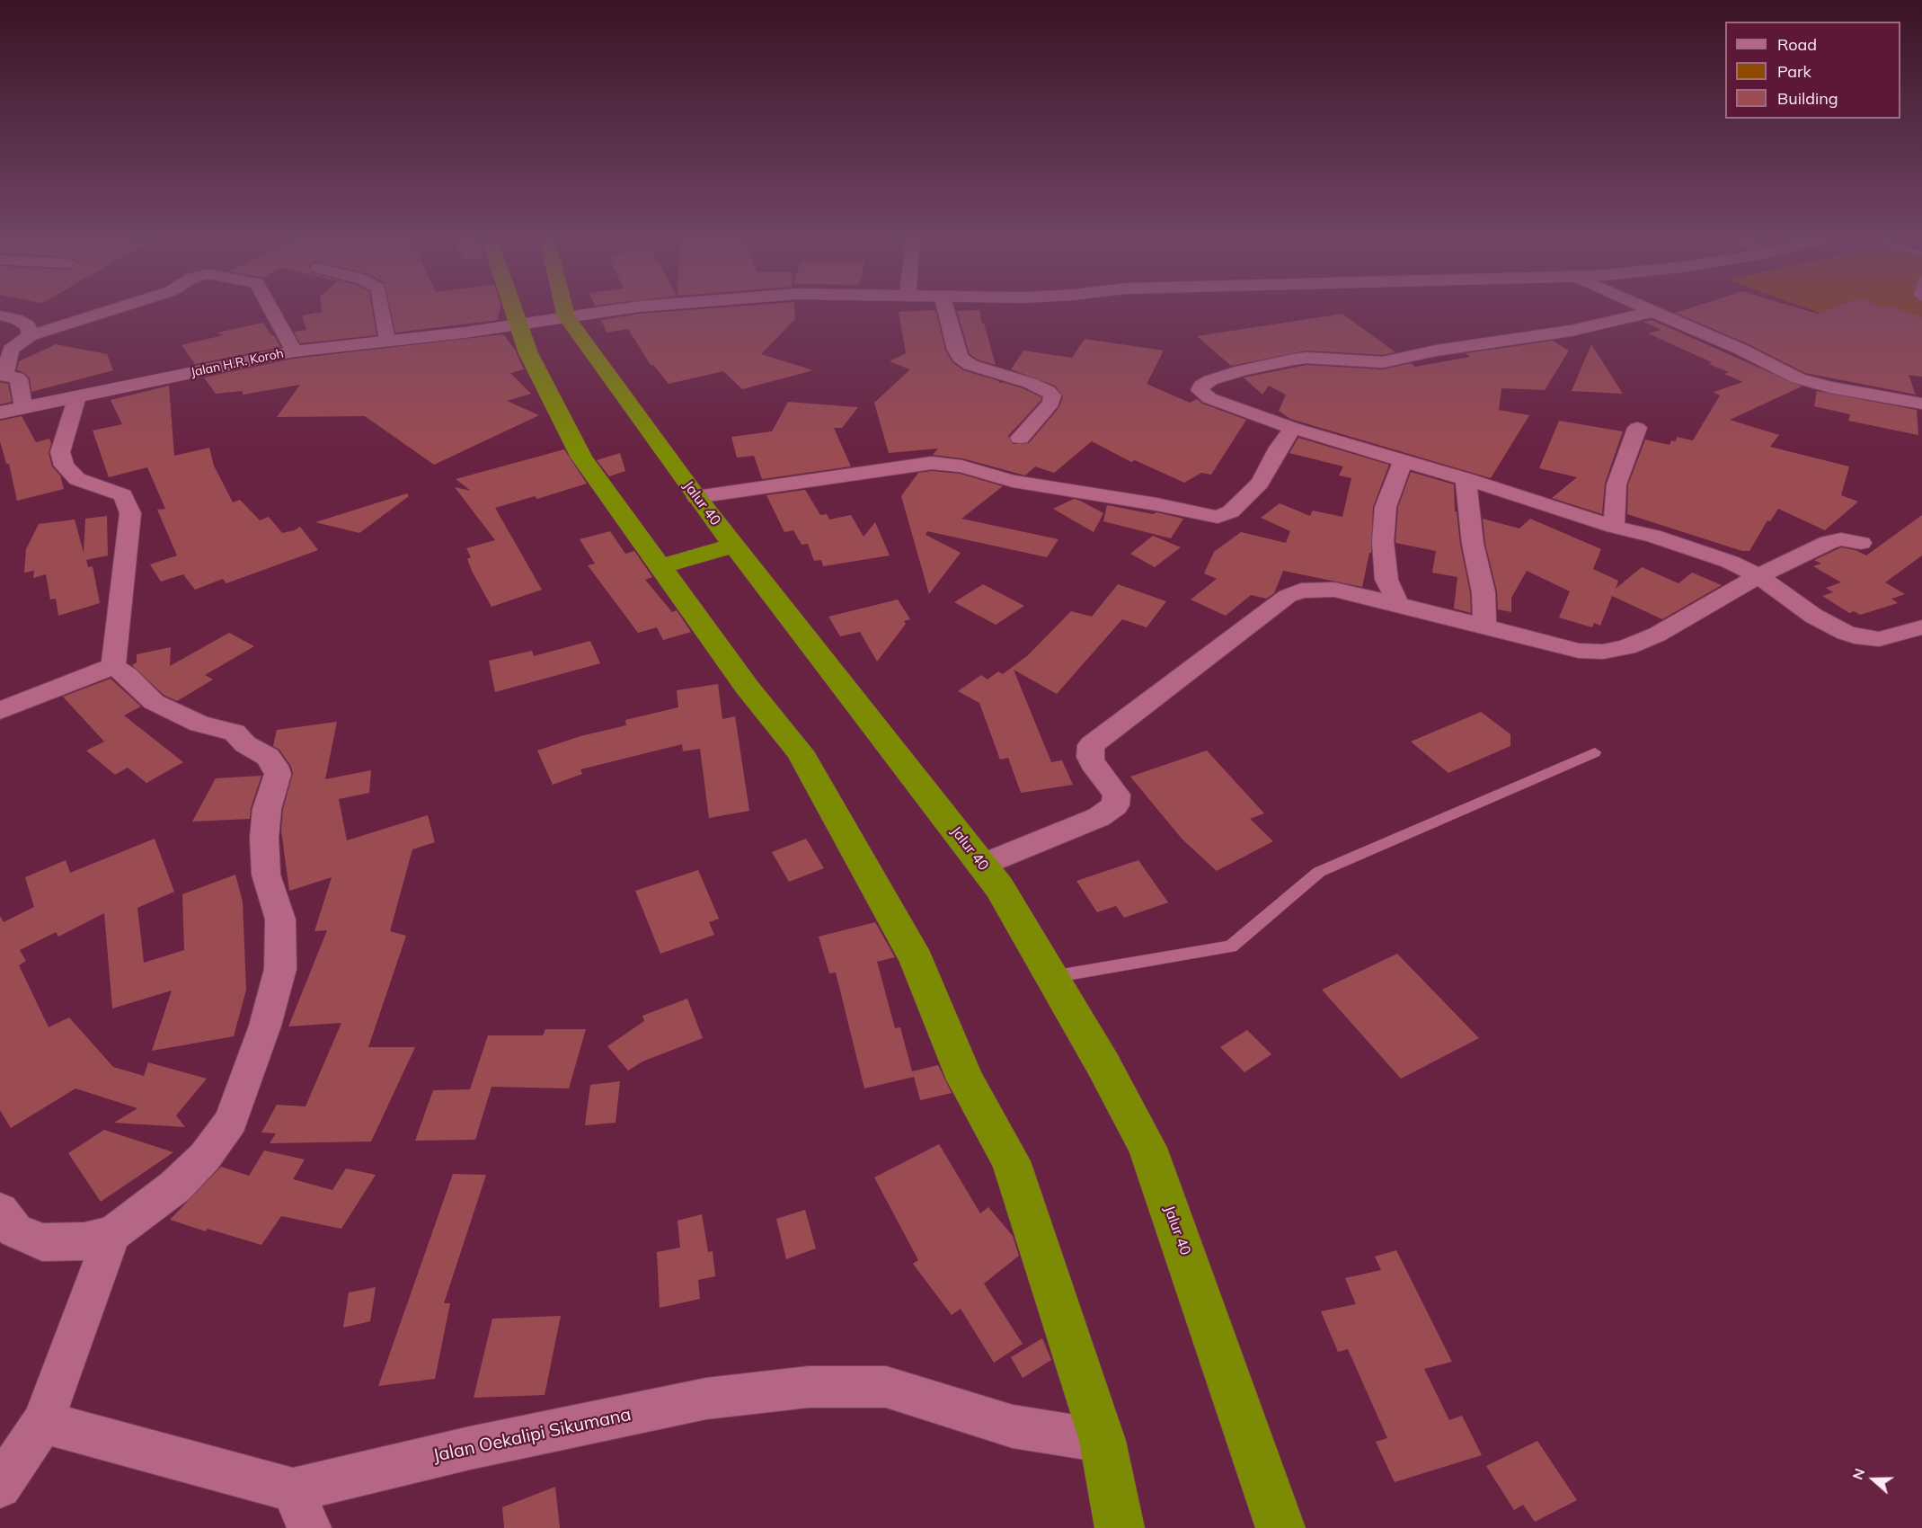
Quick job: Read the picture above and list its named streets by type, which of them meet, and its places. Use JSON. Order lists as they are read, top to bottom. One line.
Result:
{"streets":{"highway":["Jalur 40"],"main road":["Jalan H.R. Koroh"],"street":["Jalan Oekalipi Sikumana"]},"crossings":[["Jalan H.R. Koroh","Jalur 40"]],"legend":["Road","Park","Building"],"north":"left"}
